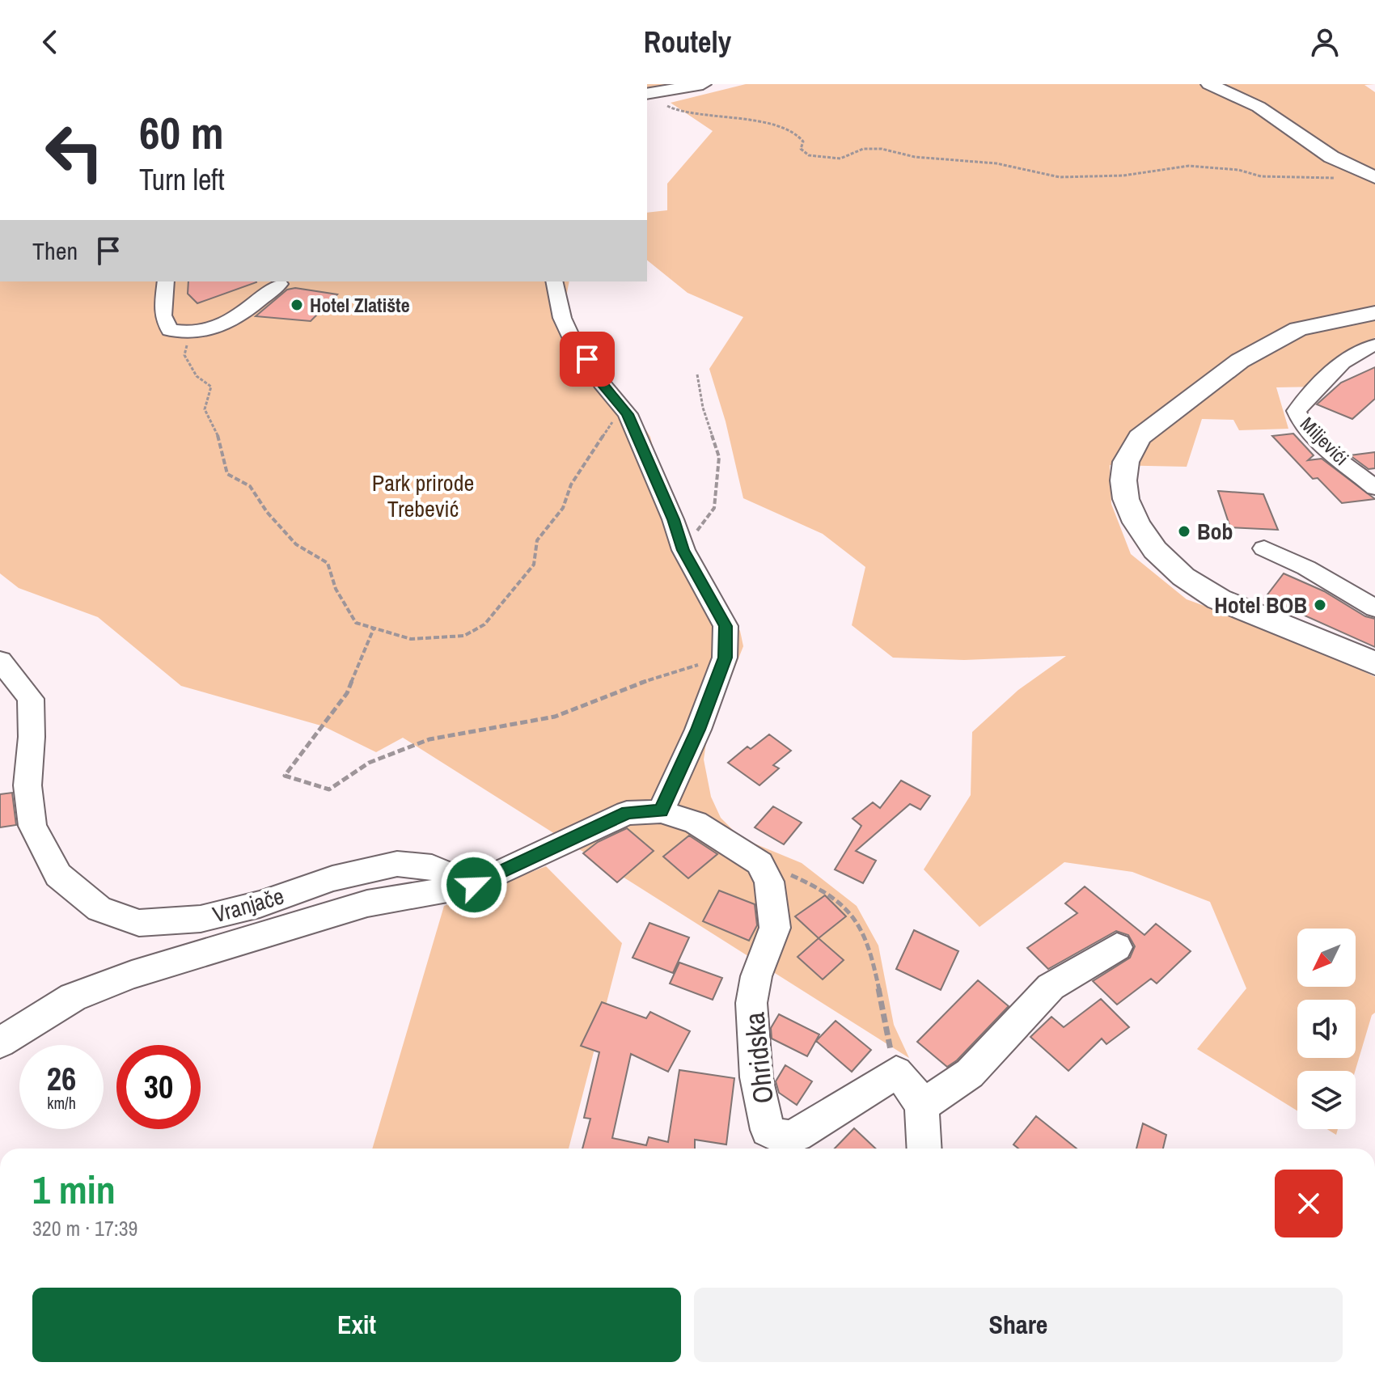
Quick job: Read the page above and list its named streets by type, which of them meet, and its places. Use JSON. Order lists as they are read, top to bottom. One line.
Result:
{"streets":{"street":["Miljevići","Vranjače","Ohridska"]},"parks":["Park prirode Trebević"],"places":["Hotel Zlatište","Bob","Hotel BOB"],"north":"bottom left","page":{"header":"Routely","turn":["60 m","Turn left"],"then":"Then","speed":"26 km/h","limit":"30","heading":["1 min","320 m · 17:39"],"buttons":["Exit","Share"]}}
